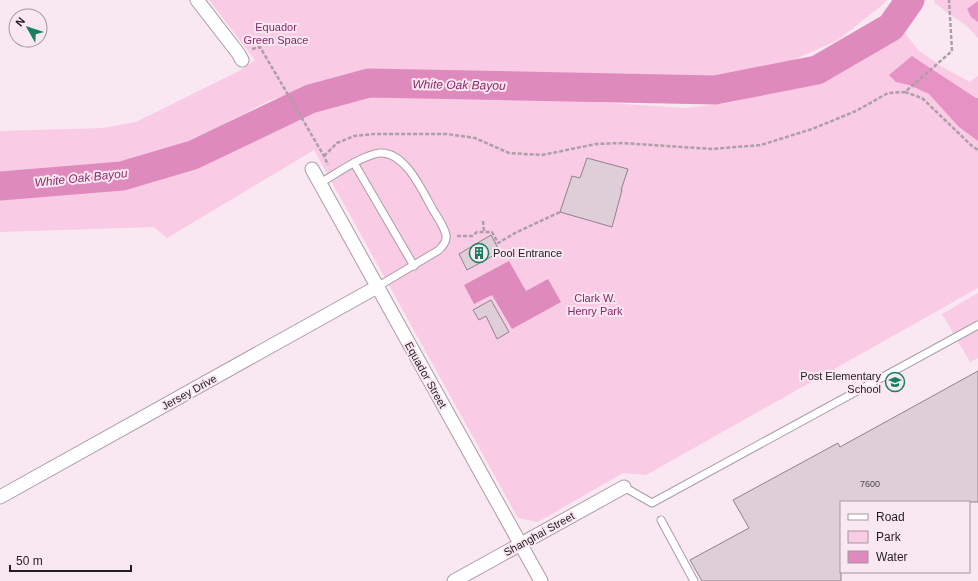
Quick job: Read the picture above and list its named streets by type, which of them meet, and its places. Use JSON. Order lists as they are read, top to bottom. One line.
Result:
{"streets":{"street":["Equador Street","Jersey Drive","Shanghai Street"]},"crossings":[["Equador Street","Jersey Drive"],["Equador Street","Shanghai Street"]],"water":["White Oak Bayou"],"parks":["Equador Green Space","Clark W. Henry Park"],"places":{"building":["Pool Entrance"],"school or university":["Post Elementary School"]},"house_numbers":["7600"],"legend":["Road","Park","Water"],"scale_bar":"50 m","north":"top left"}
